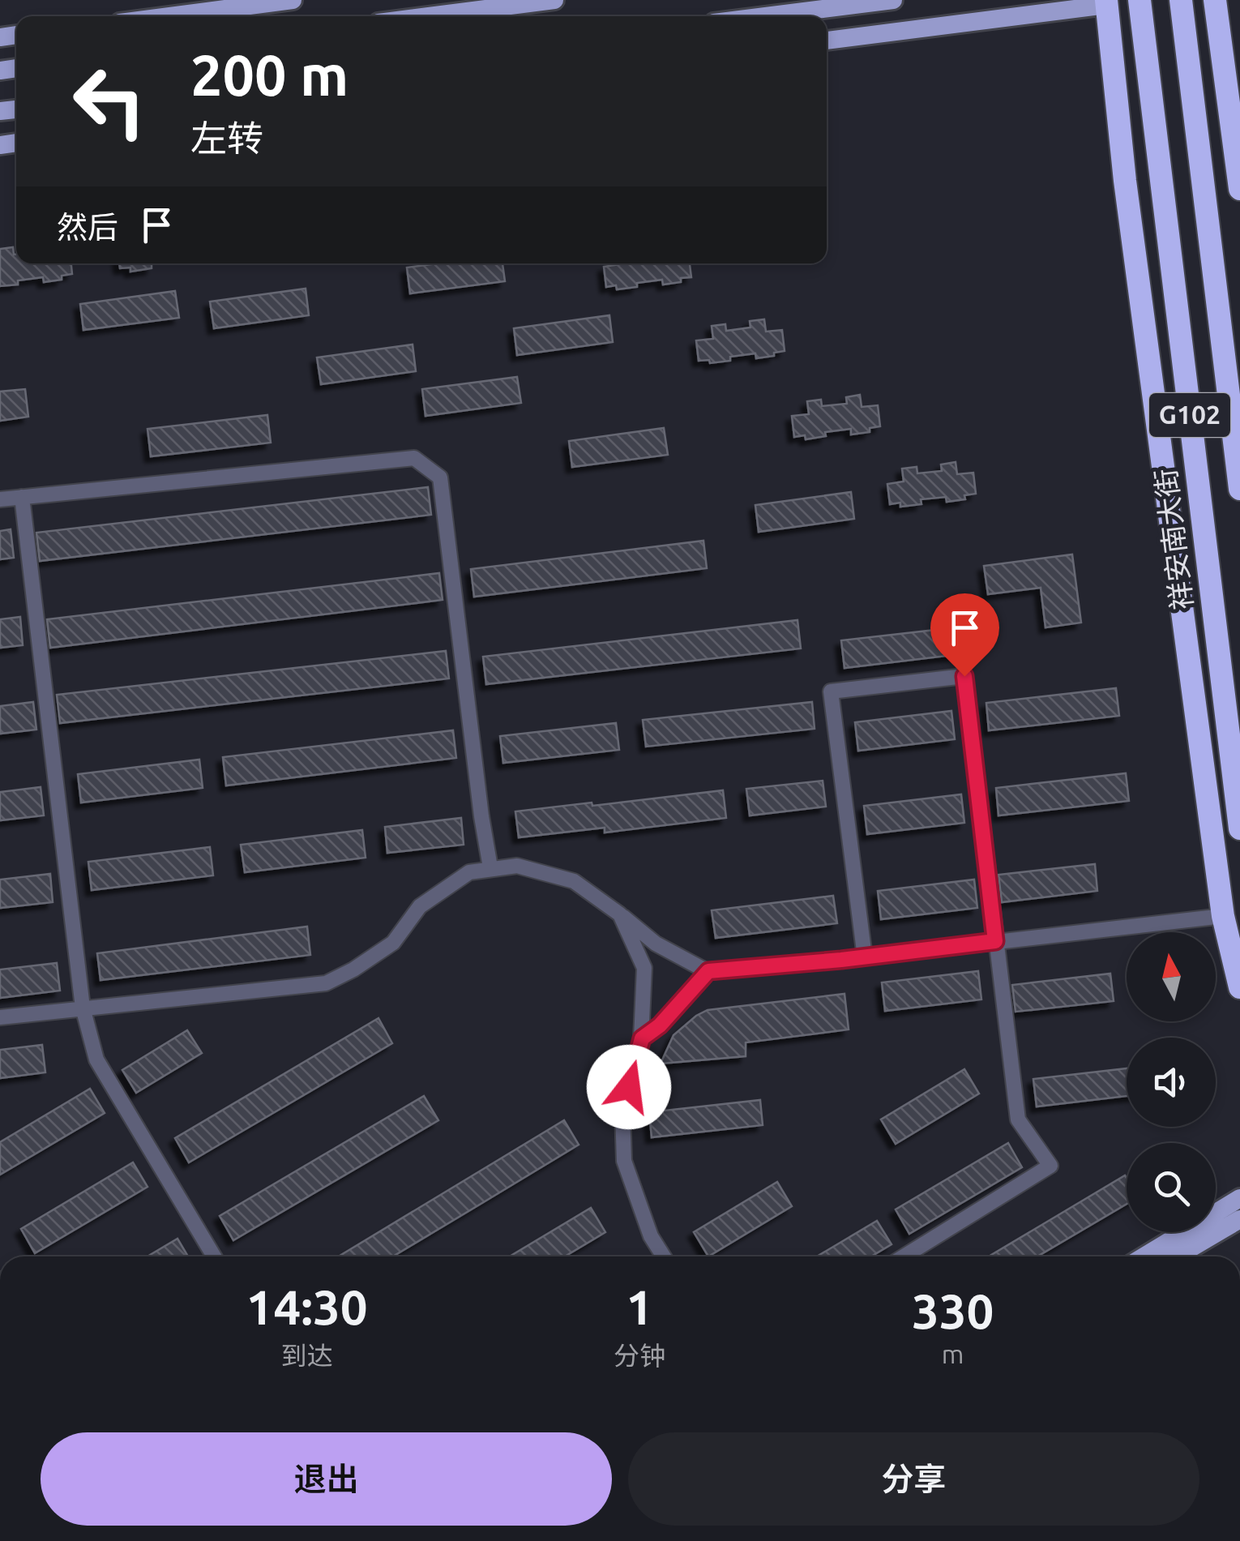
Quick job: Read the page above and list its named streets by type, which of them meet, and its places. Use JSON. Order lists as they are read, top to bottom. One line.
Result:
{"streets":{"highway":["G102","祥安南大街"]},"north":"top","page":{"turn":["200 m","左转"],"then":"然后","eta":["14:30","到达","1","分钟","330","m"],"buttons":["退出","分享"]}}
